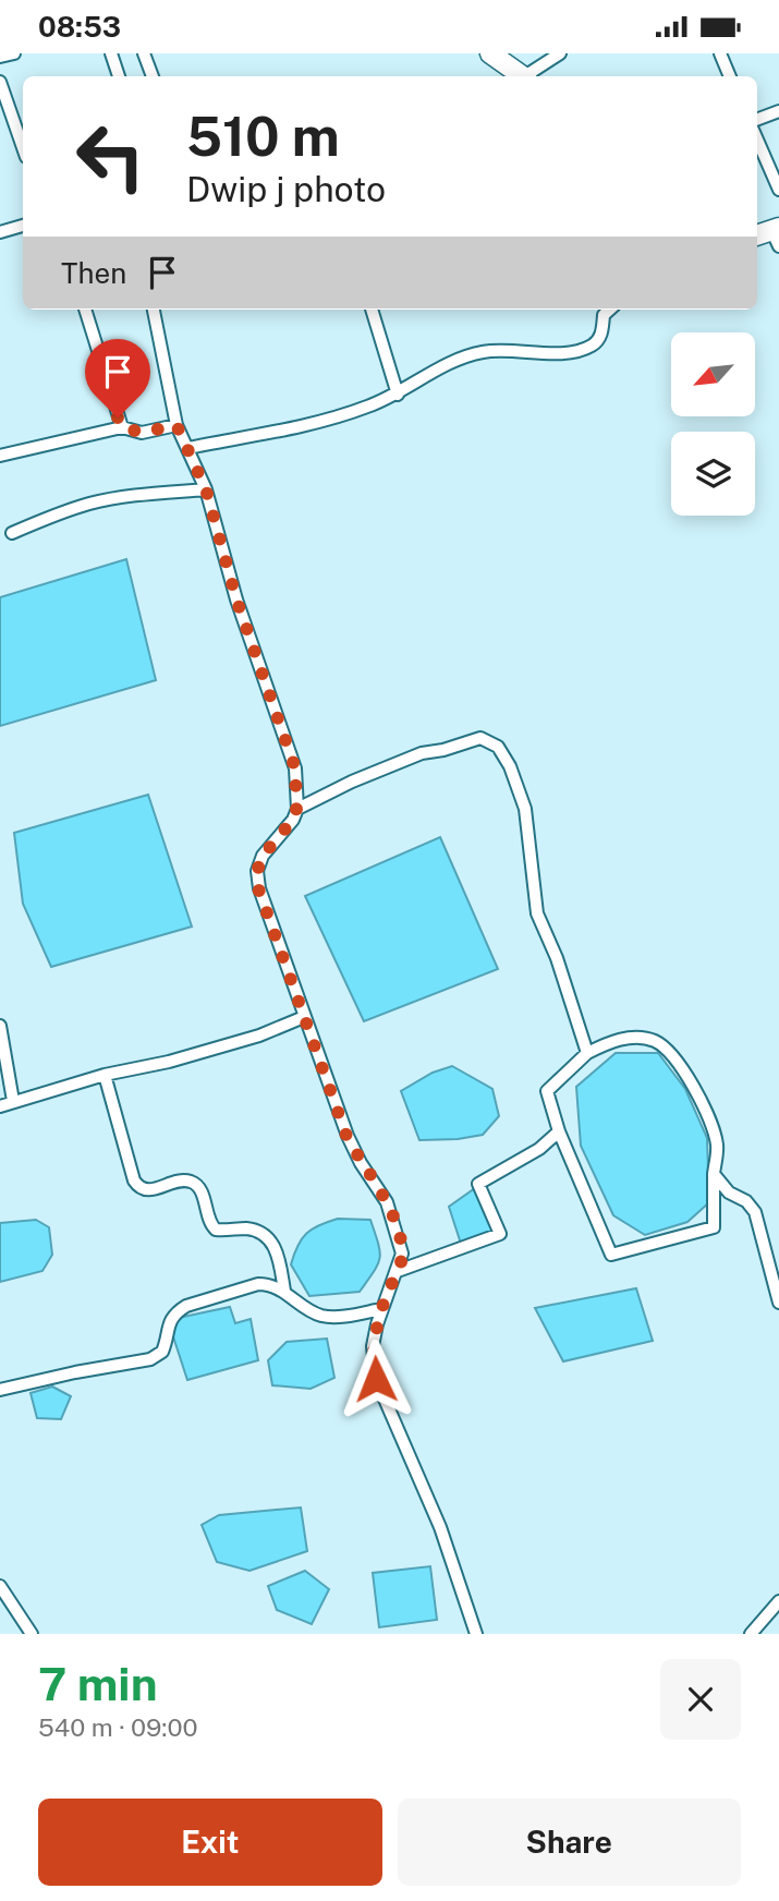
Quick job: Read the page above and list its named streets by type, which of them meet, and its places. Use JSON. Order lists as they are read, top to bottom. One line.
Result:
{"north":"bottom left","page":{"status":"08:53","turn":["510 m","Dwip j photo"],"then":"Then","heading":["7 min","540 m · 09:00"],"buttons":["Exit","Share"]}}
